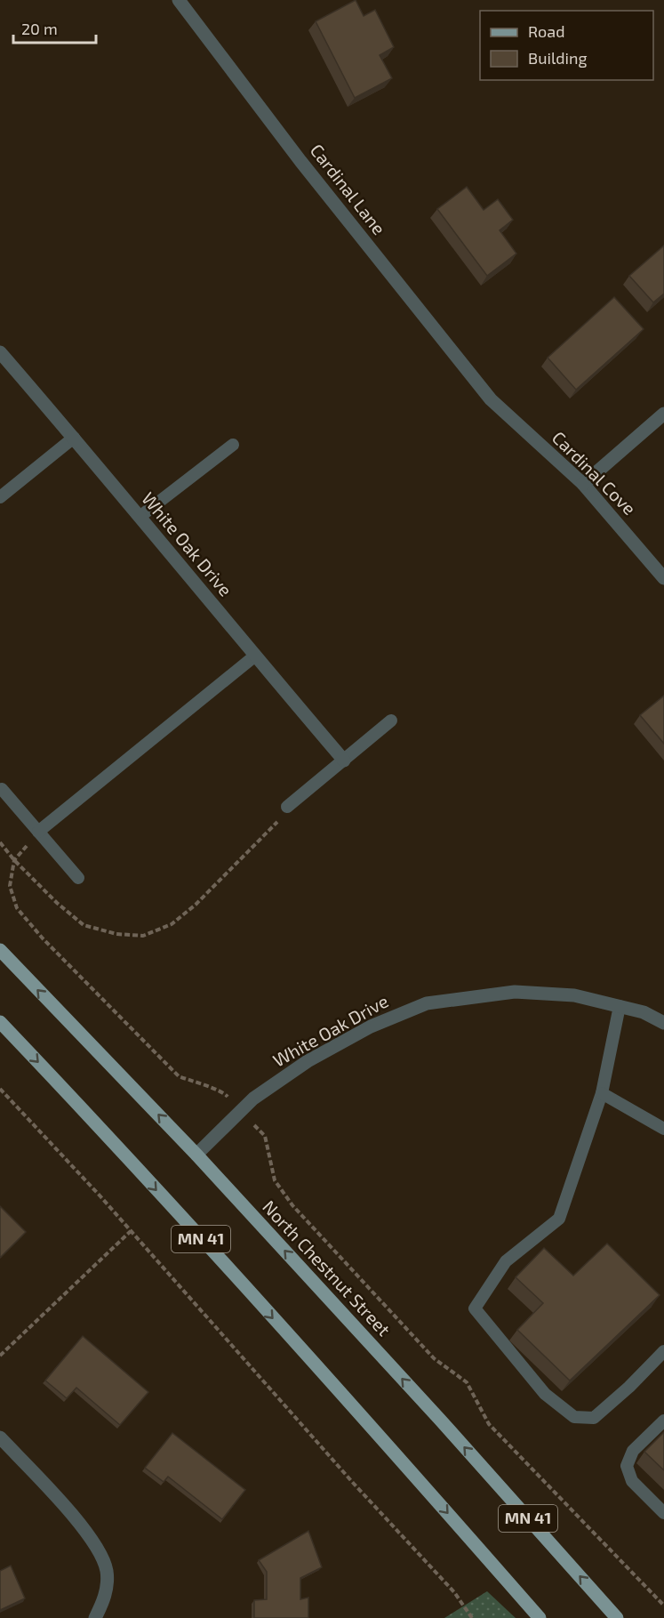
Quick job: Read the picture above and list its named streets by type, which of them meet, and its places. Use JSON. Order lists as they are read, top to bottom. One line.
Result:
{"streets":{"main road":["MN 41","North Chestnut Street"],"street":["Cardinal Lane","Cardinal Cove","White Oak Drive"]},"crossings":[["Cardinal Lane","Cardinal Cove"],["White Oak Drive","North Chestnut Street"]],"legend":["Road","Building"],"scale_bar":"20 m"}
